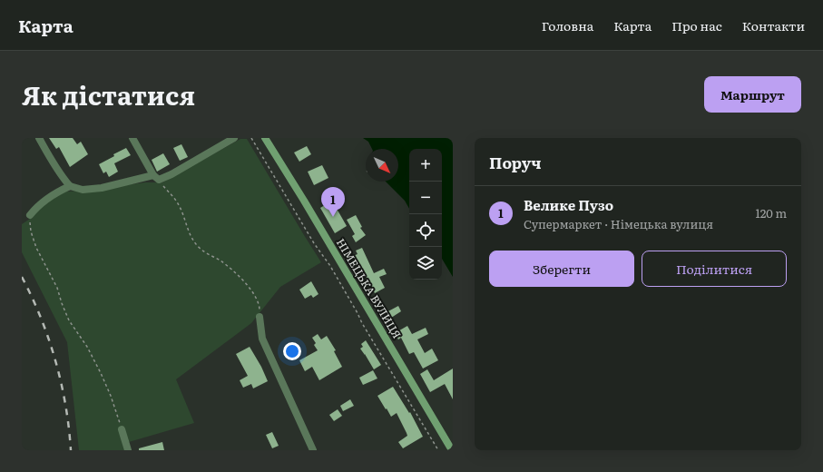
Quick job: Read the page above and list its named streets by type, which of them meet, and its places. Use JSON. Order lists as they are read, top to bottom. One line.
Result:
{"streets":{"main road":["НІМЕЦЬКА ВУЛИЦЯ"]},"north":"bottom right","page":{"header":"Карта","nav":["Головна","Карта","Про нас","Контакти"],"title":"Як дістатися","buttons":["Маршрут",["Зберегти","Поділитися"]],"heading":"Поруч","map_buttons":["+","−"],"list":[{"mark":"1","name":"Велике Пузо","note":"Супермаркет · Німецька вулиця","value":"120 m"}],"pins":"1"}}
